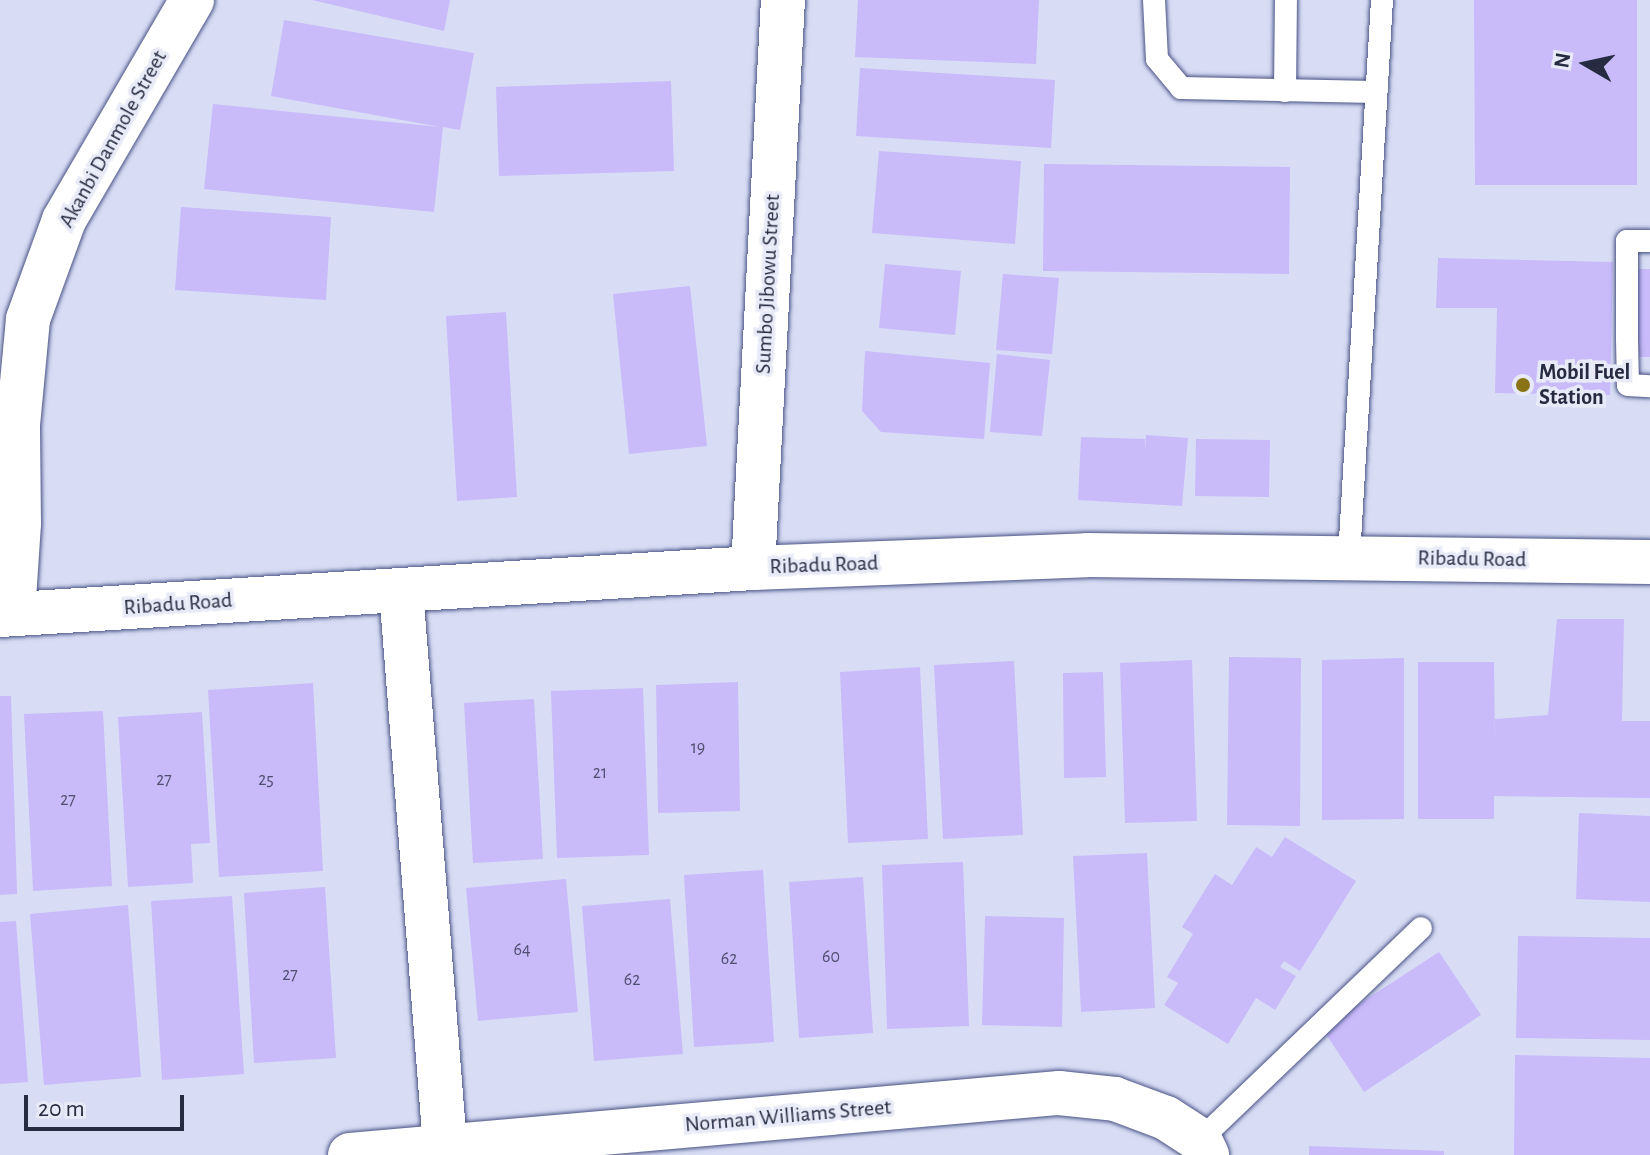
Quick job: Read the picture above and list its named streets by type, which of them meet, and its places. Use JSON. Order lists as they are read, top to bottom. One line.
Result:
{"streets":{"street":["Akanbi Danmole Street","Sumbo Jibowu Street","Ribadu Road","Norman Williams Street"]},"crossings":[["Akanbi Danmole Street","Ribadu Road"],["Sumbo Jibowu Street","Ribadu Road"]],"places":["Mobil Fuel Station"],"house_numbers":["19","21","27","25","27","64","60","62","27","62"],"scale_bar":"20 m","north":"left"}
